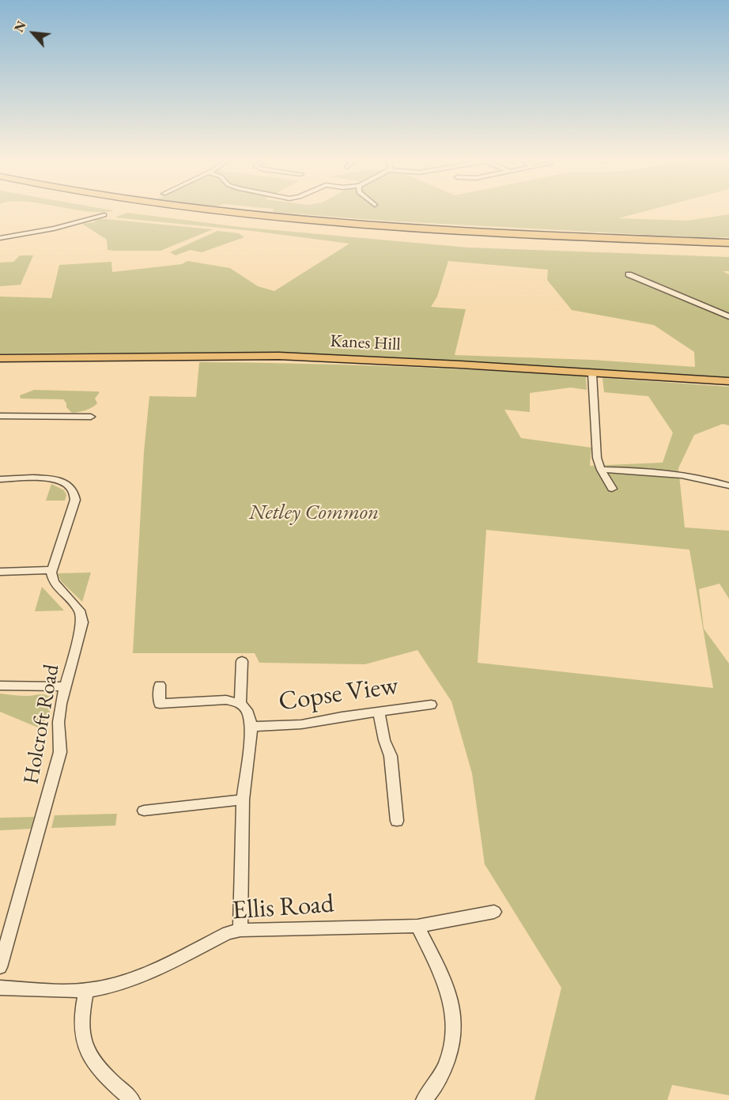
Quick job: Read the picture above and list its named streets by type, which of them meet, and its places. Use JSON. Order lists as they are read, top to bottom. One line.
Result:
{"streets":{"main road":["Kanes Hill"],"street":["Copse View","Holcroft Road","Ellis Road"]},"parks":["Netley Common"],"north":"top left"}
